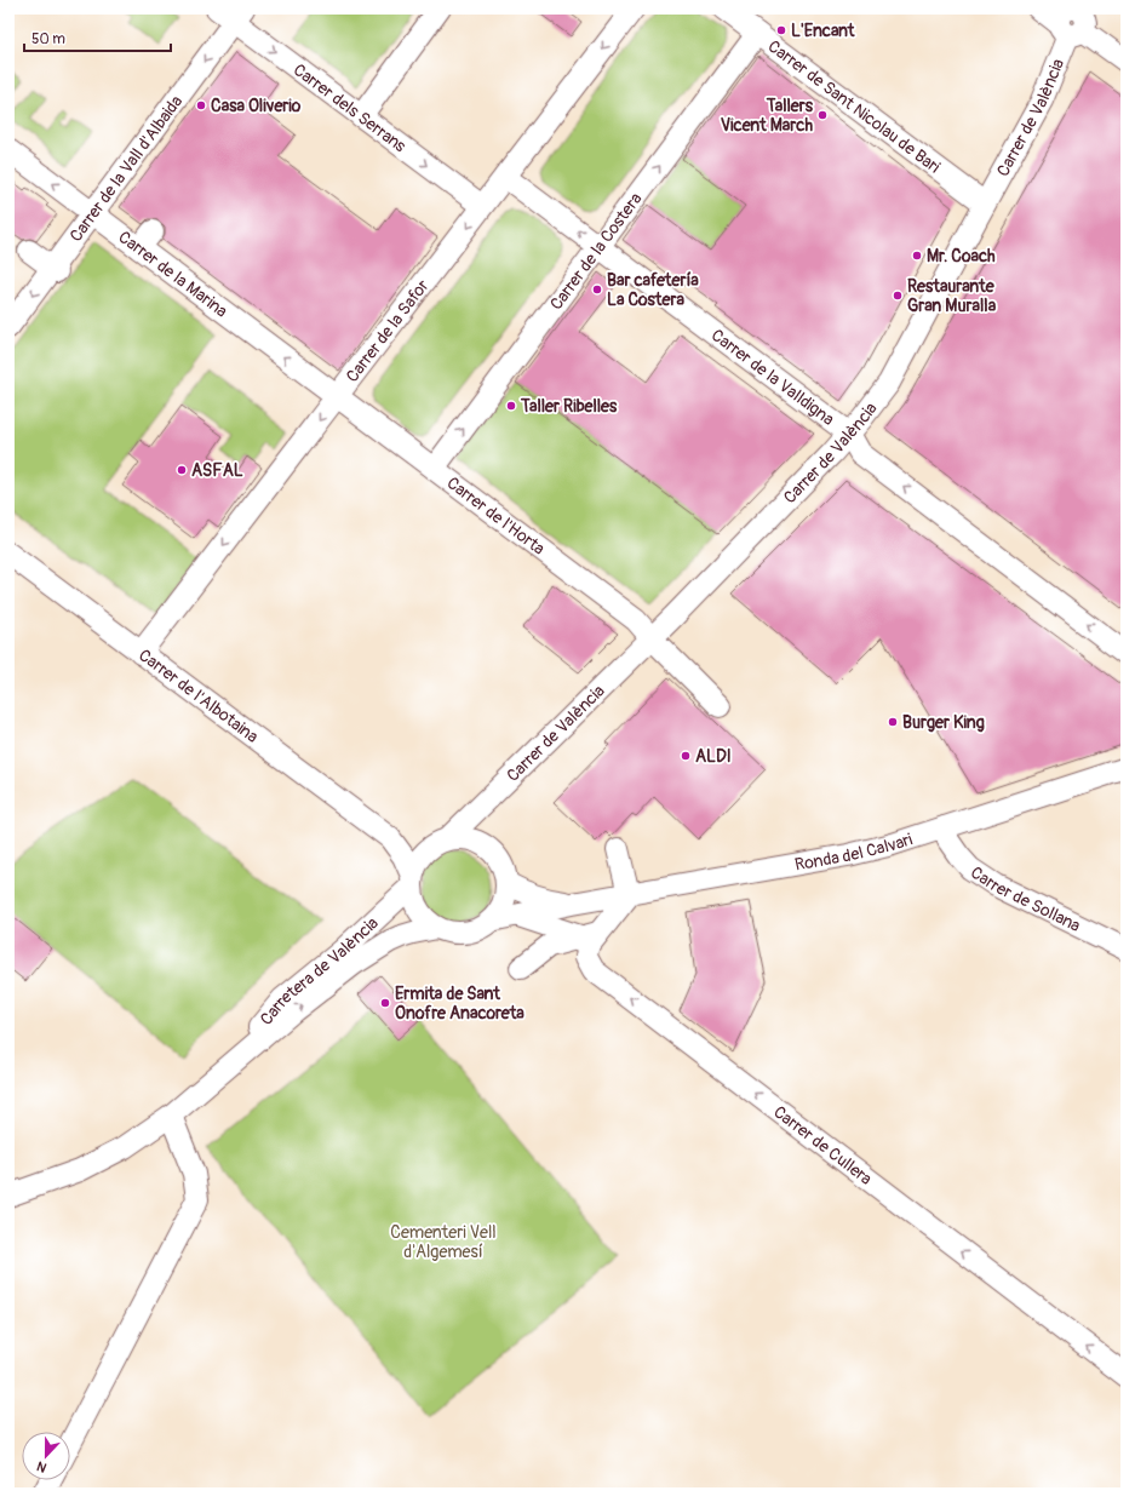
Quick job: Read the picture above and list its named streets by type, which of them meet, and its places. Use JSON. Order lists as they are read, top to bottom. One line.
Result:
{"streets":{"street":["Carrer de Sant Nicolau de Bari","Carrer dels Serrans","Carrer de València","Carrer de la Vall d'Albaida","Carrer de la Costera","Carrer de la Marina","Carrer de la Safor","Carrer de la Valldigna","Carrer de l'Horta","Carrer de l'Albotaina","Ronda del Calvari","Carrer de Sollana","Carretera de València","Carrer de Cullera"]},"crossings":[["Carrer de Sant Nicolau de Bari","Carrer de València"],["Carrer de Sant Nicolau de Bari","Carrer de la Costera"],["Carrer dels Serrans","Carrer de la Vall d'Albaida"],["Carrer dels Serrans","Carrer de la Safor"],["Carrer de València","Carrer de la Valldigna"],["Carrer de València","Carrer de l'Horta"],["Carrer de València","Carrer de l'Albotaina"],["Carrer de València","Ronda del Calvari"],["Carrer de València","Carretera de València"],["Carrer de la Vall d'Albaida","Carrer de la Marina"],["Carrer de la Costera","Carrer de la Valldigna"],["Carrer de la Costera","Carrer de l'Horta"],["Carrer de la Marina","Carrer de la Safor"],["Carrer de la Marina","Carrer de l'Horta"],["Carrer de la Safor","Carrer de la Valldigna"],["Carrer de la Safor","Carrer de l'Horta"],["Carrer de la Safor","Carrer de l'Albotaina"],["Carrer de l'Albotaina","Ronda del Calvari"],["Carrer de l'Albotaina","Carretera de València"],["Ronda del Calvari","Carrer de Sollana"],["Ronda del Calvari","Carretera de València"],["Ronda del Calvari","Carrer de Cullera"]],"one_way":["Carrer dels Serrans","Carrer de la Vall d'Albaida","Carrer de la Costera","Carrer de la Marina","Carrer de la Safor","Carrer de la Valldigna","Carrer de Cullera"],"parks":["Cementeri Vell d'Algemesí"],"places":["L'Encant","Casa Oliverio","Tallers Vicent March","Mr. Coach","Bar cafetería La Costera","Restaurante Gran Muralla","Taller Ribelles","ASFAL","Burger King","ALDI","Ermita de Sant Onofre Anacoreta"],"scale_bar":"50 m","north":"bottom"}
